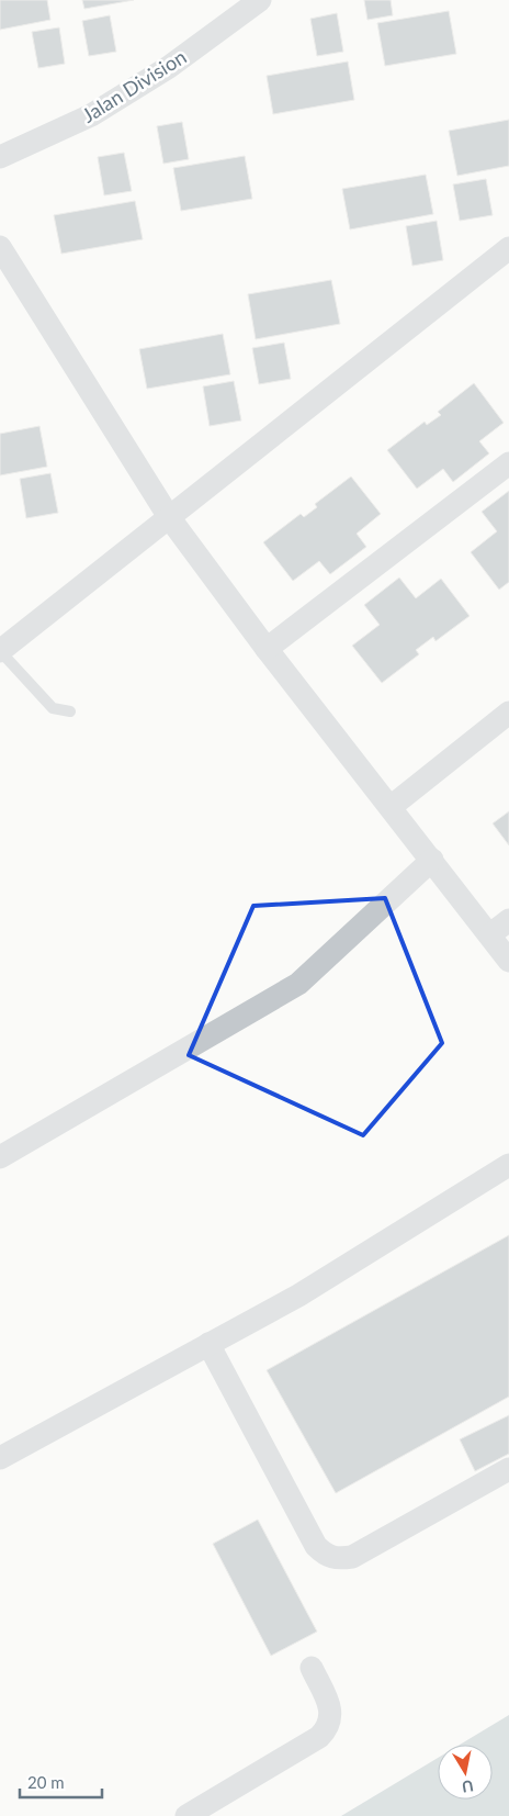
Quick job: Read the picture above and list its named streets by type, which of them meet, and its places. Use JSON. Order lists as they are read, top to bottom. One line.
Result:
{"streets":{"street":["Jalan Division"]},"scale_bar":"20 m","north":"bottom"}
